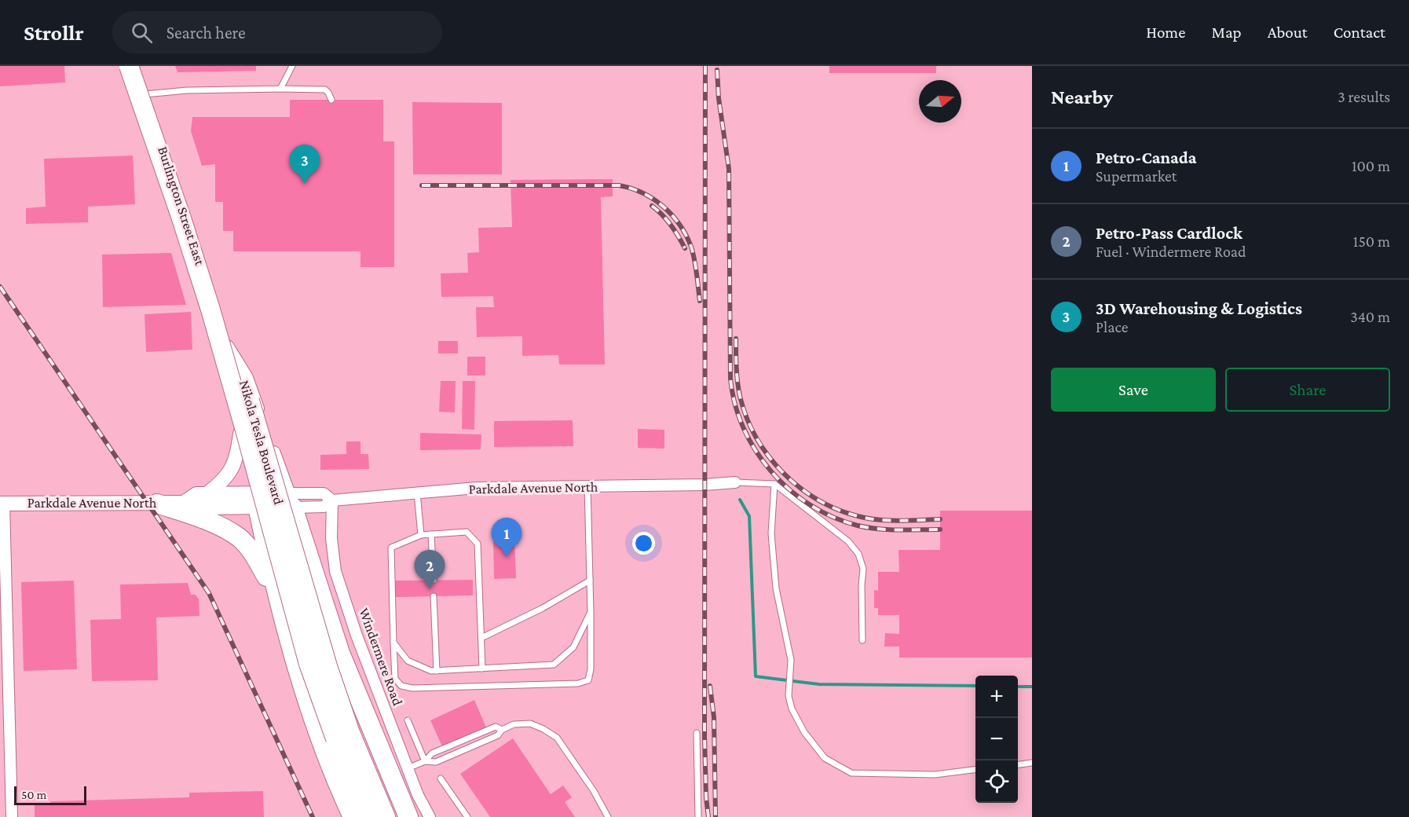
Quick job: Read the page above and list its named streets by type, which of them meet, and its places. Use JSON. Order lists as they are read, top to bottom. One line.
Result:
{"streets":{"highway":["Nikola Tesla Boulevard"],"main road":["Burlington Street East","Parkdale Avenue North"],"street":["Windermere Road"]},"crossings":[["Burlington Street East","Parkdale Avenue North"],["Parkdale Avenue North","Windermere Road"]],"scale_bar":"50 m","north":"right","page":{"header":"Strollr","search":"Search here","nav":["Home","Map","About","Contact"],"heading":["Nearby","3 results"],"list":[{"mark":"1","name":"Petro-Canada","note":"Supermarket","value":"100 m"},{"mark":"2","name":"Petro-Pass Cardlock","note":"Fuel · Windermere Road","value":"150 m"},{"mark":"3","name":"3D Warehousing & Logistics","note":"Place","value":"340 m"}],"pins":["3","1","2"],"buttons":["Save","Share"],"map_buttons":["+","−"],"scale":"50 m"}}
